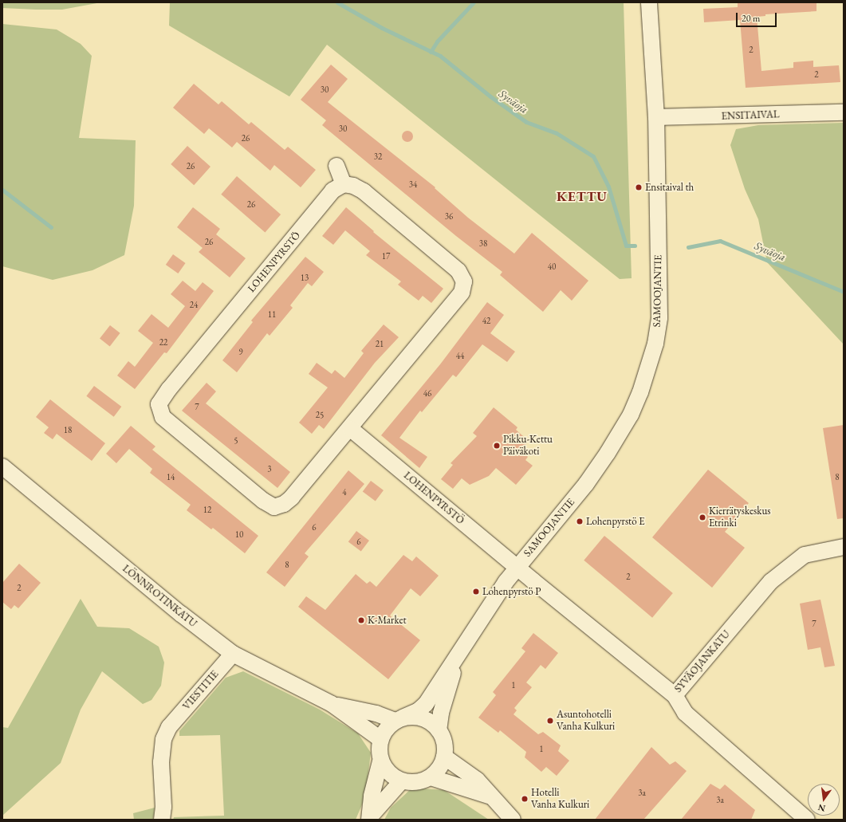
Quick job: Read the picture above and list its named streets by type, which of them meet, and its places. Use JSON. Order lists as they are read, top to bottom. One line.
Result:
{"streets":{"street":["ENSITAIVAL","LOHENPYRSTÖ","SAMOOJANTIE","LÖNNROTINKATU","SYVÄOJANKATU","VIESTITIE"]},"crossings":[["ENSITAIVAL","SAMOOJANTIE"],["LOHENPYRSTÖ","SAMOOJANTIE"],["LOHENPYRSTÖ","SYVÄOJANKATU"],["SAMOOJANTIE","LÖNNROTINKATU"],["SAMOOJANTIE","SYVÄOJANKATU"],["LÖNNROTINKATU","VIESTITIE"]],"districts":["KETTU"],"water":["Syväoja"],"places":["Ensitaival th","Pikku-Kettu Päiväkoti","Kierrätyskeskus Etrinki","Lohenpyrstö E","Lohenpyrstö P","K-Market","Asuntohotelli Vanha Kulkuri","Hotelli Vanha Kulkuri"],"house_numbers":["2","2","30","30","26","32","26","34","26","36","26","38","17","40","13","24","11","42","22","21","9","44","46","7","25","18","5","3","14","8","4","12","6","10","6","8","2","2","7","1","1","3a","3a"],"scale_bar":"20 m","north":"bottom"}
